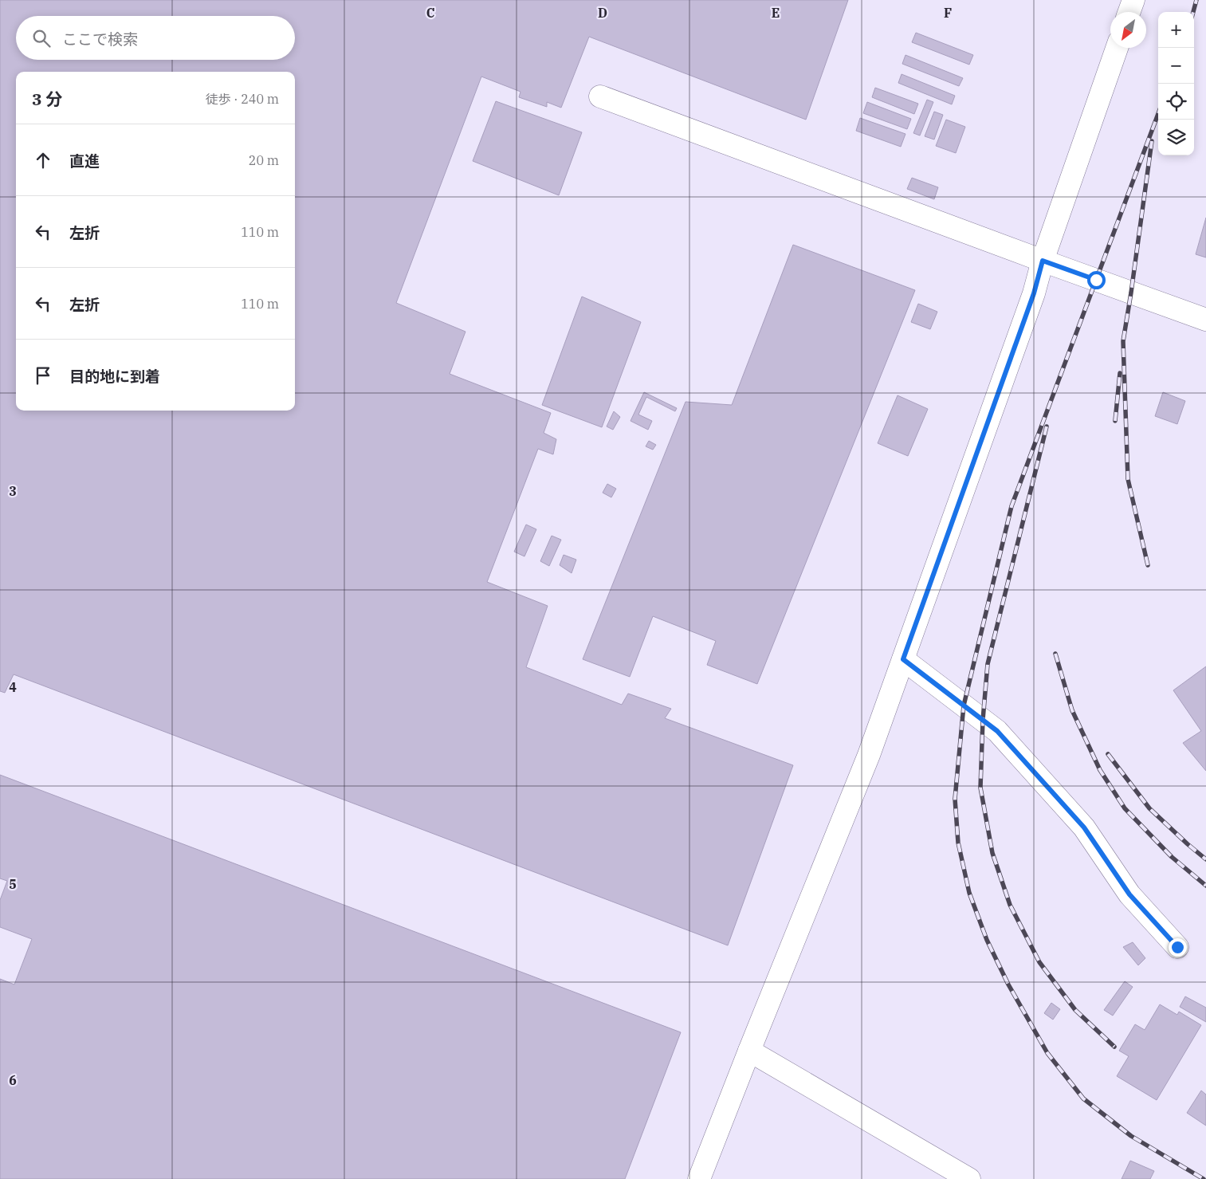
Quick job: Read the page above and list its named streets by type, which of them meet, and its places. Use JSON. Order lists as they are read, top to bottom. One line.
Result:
{"north":"bottom left","page":{"map_buttons":["+","−"],"search":"ここで検索","heading":["3 分","徒歩 · 240 m"],"list":[["直進","20 m"],["左折","110 m"],["左折","110 m"],"目的地に到着"]},"grid":{"columns":["C","D","E","F"],"rows":["3","4","5","6"]}}
